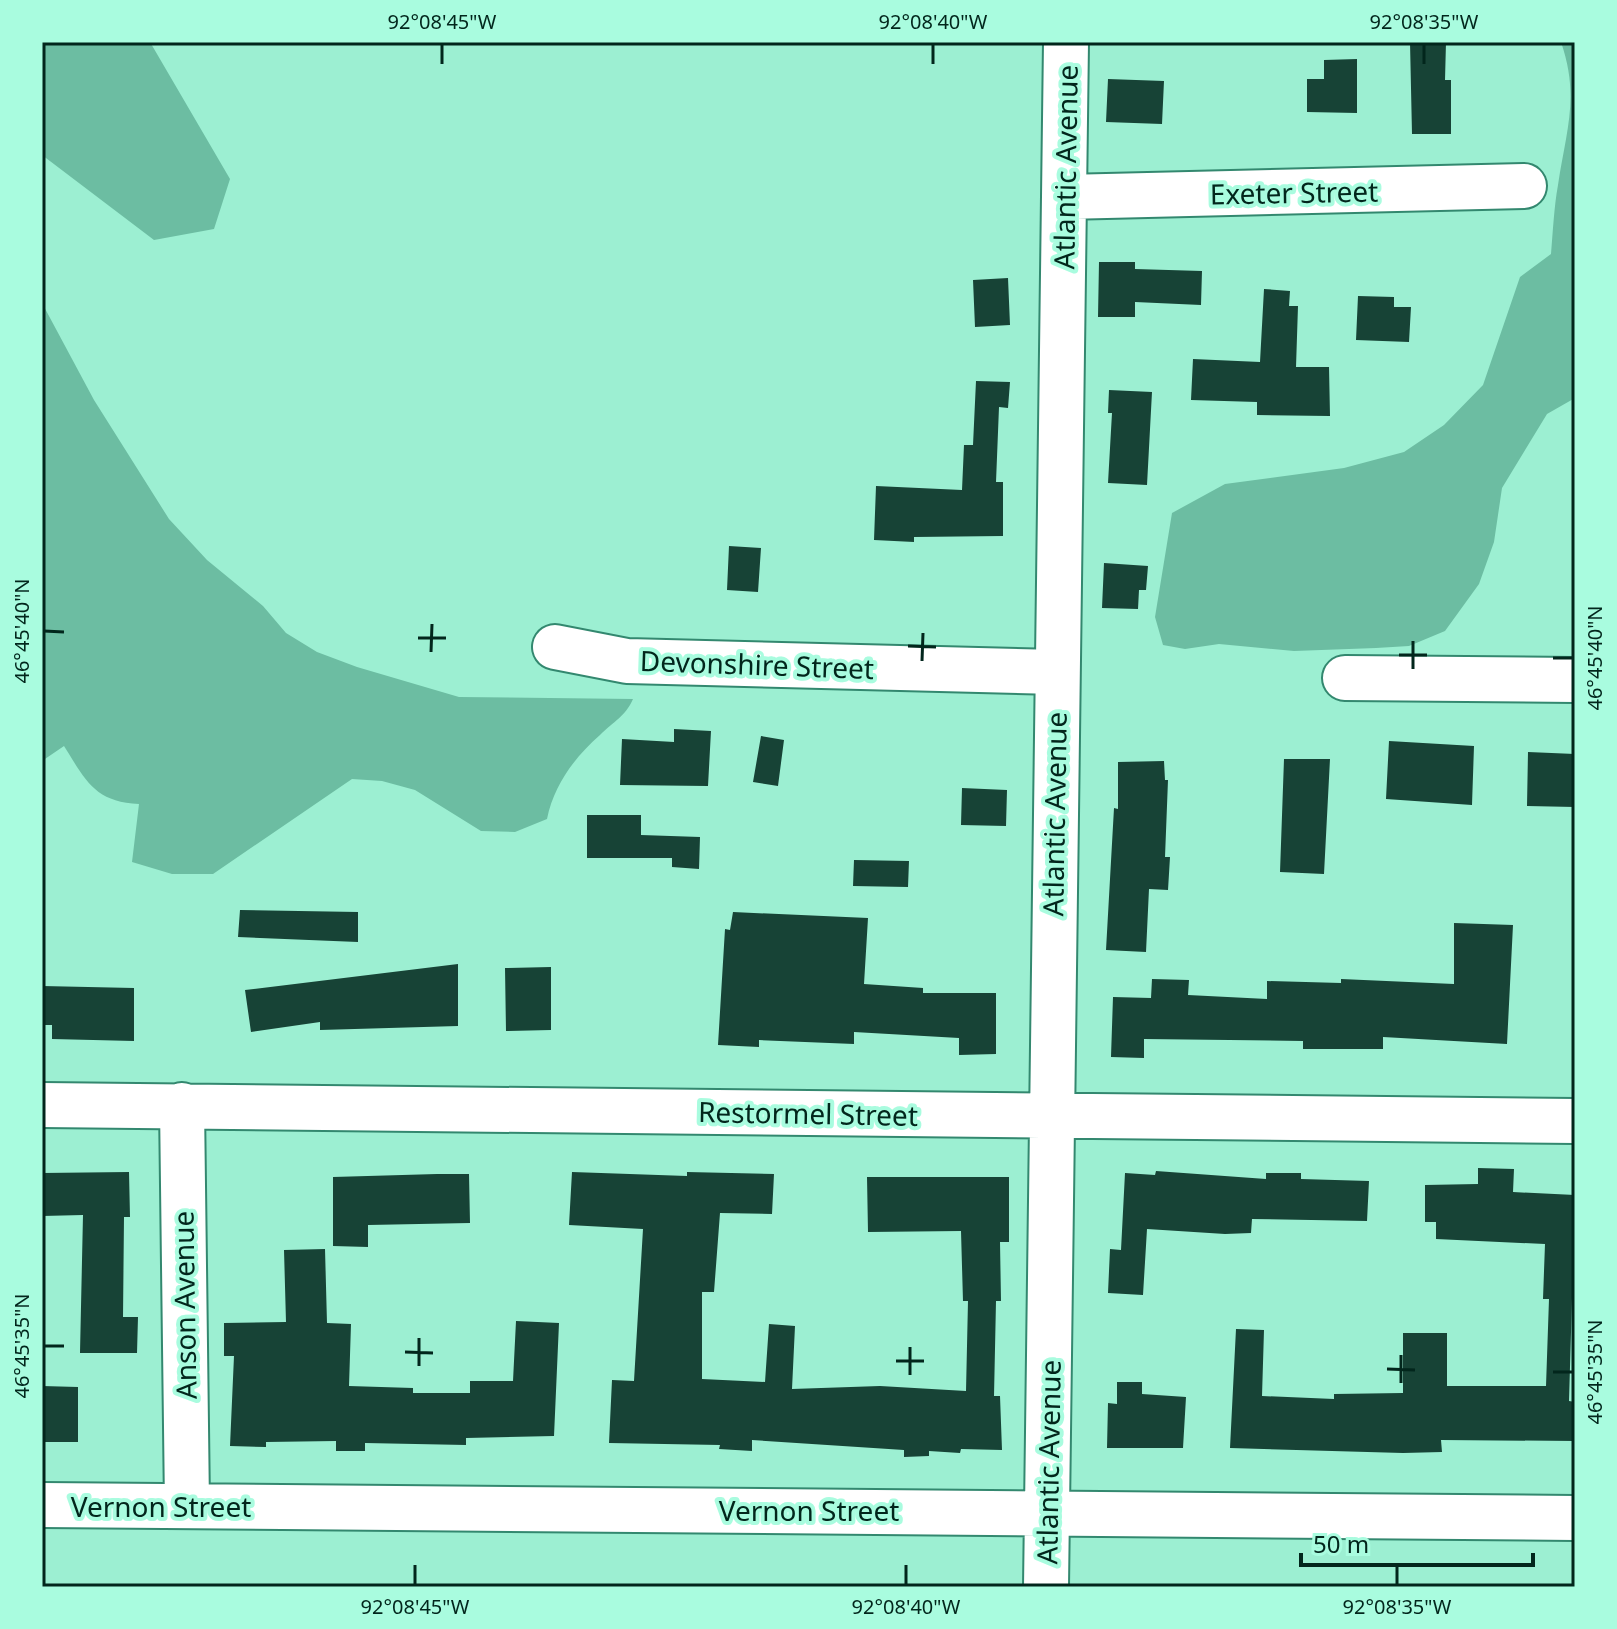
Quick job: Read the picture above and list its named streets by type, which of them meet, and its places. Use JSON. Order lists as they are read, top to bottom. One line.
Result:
{"streets":{"street":["Atlantic Avenue","Exeter Street","Devonshire Street","Restormel Street","Anson Avenue","Vernon Street"]},"crossings":[["Atlantic Avenue","Exeter Street"],["Atlantic Avenue","Devonshire Street"],["Atlantic Avenue","Restormel Street"],["Atlantic Avenue","Vernon Street"],["Restormel Street","Anson Avenue"],["Anson Avenue","Vernon Street"]],"scale_bar":"50 m","coordinates":["92°08'45\"W","92°08'40\"W","92°08'35\"W","46°45'40\"N","46°45'35\"N"]}
